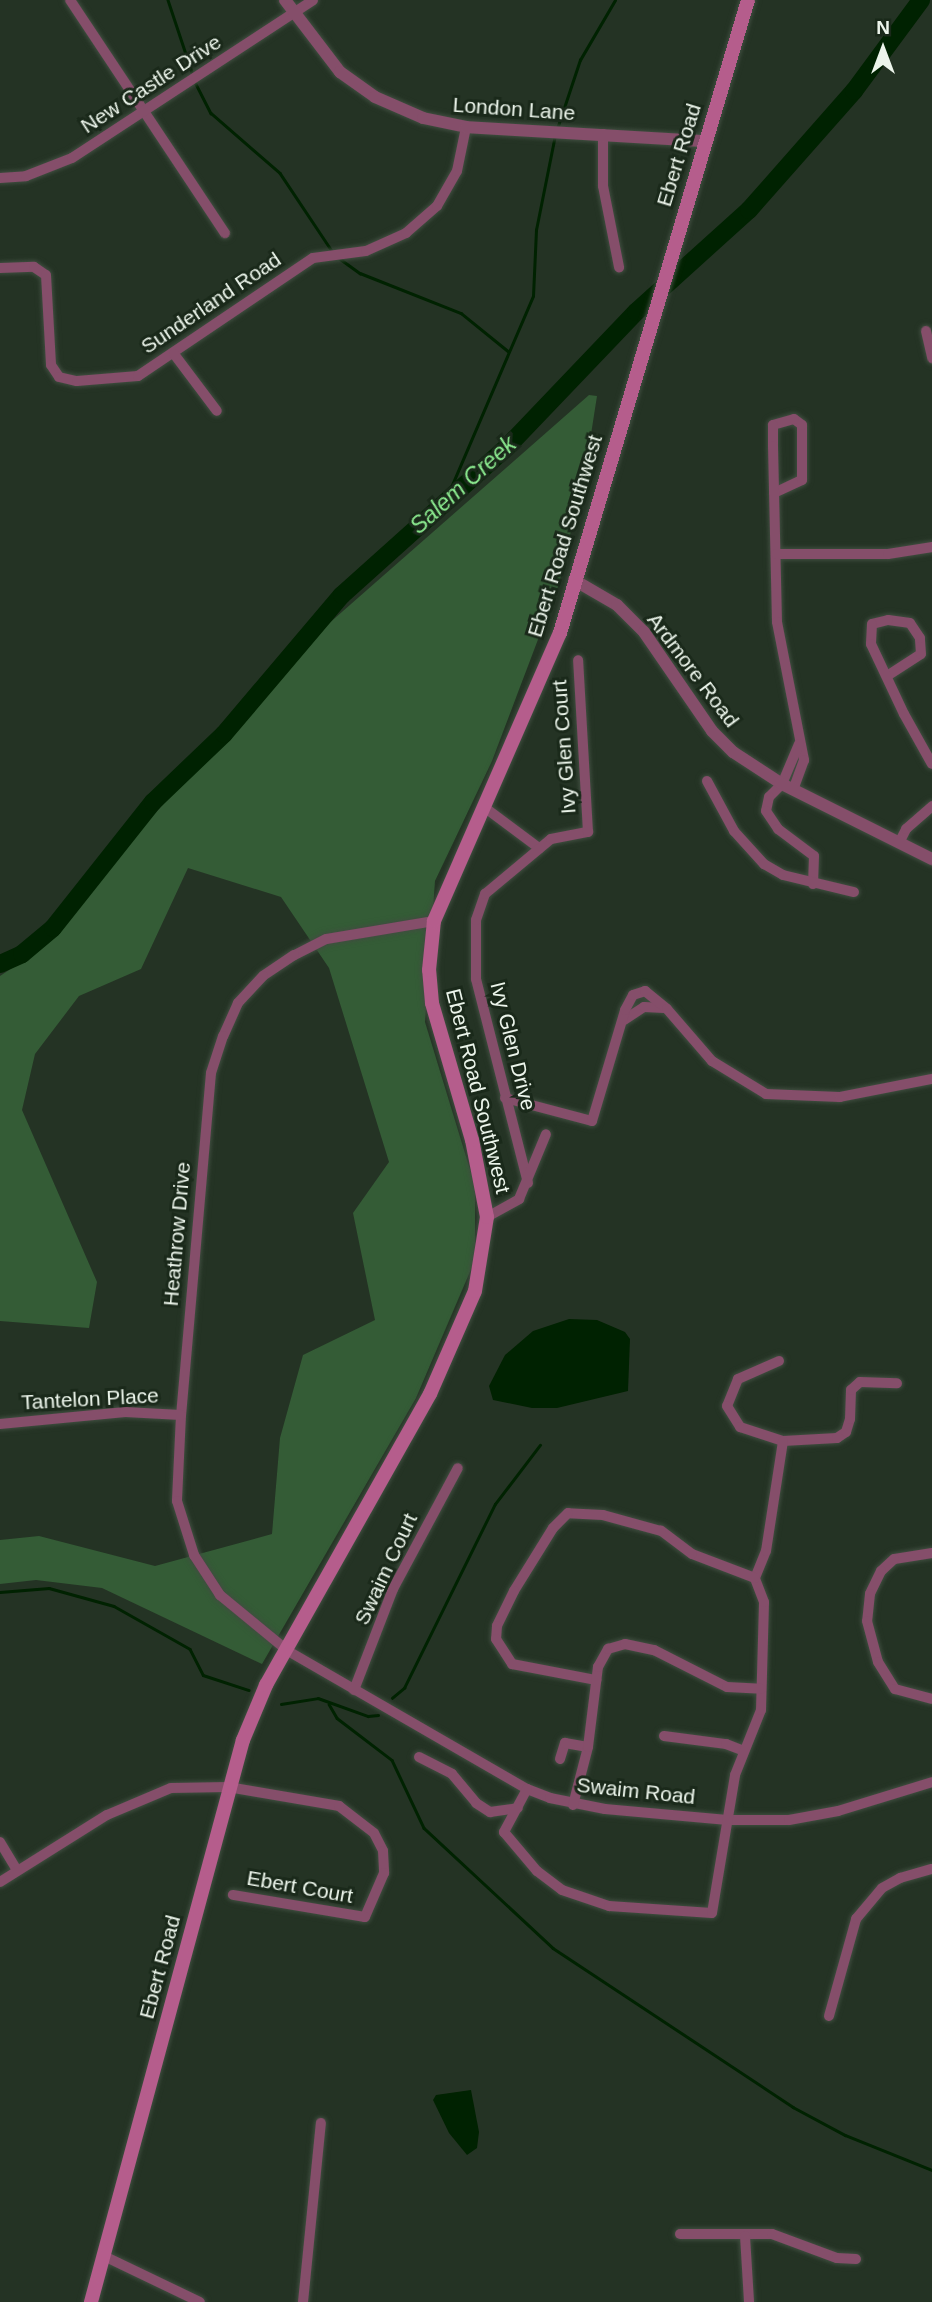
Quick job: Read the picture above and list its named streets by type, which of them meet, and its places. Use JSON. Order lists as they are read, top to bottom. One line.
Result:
{"streets":{"main road":["Ebert Road","Ebert Road Southwest"],"street":["New Castle Drive","London Lane","Sunderland Road","Ardmore Road","Ivy Glen Court","Ivy Glen Drive","Heathrow Drive","Tantelon Place","Swaim Court","Swaim Road","Ebert Court"]},"crossings":[["New Castle Drive","London Lane"],["London Lane","Ebert Road"],["London Lane","Sunderland Road"],["Ebert Road","Ebert Road Southwest"],["Ebert Road","Heathrow Drive"],["Ebert Road","Ebert Court"],["Ebert Road Southwest","Ardmore Road"],["Ebert Road Southwest","Heathrow Drive"],["Ivy Glen Court","Ivy Glen Drive"],["Heathrow Drive","Tantelon Place"],["Heathrow Drive","Swaim Road"],["Swaim Court","Swaim Road"]],"water":["Salem Creek"],"north":"top"}
